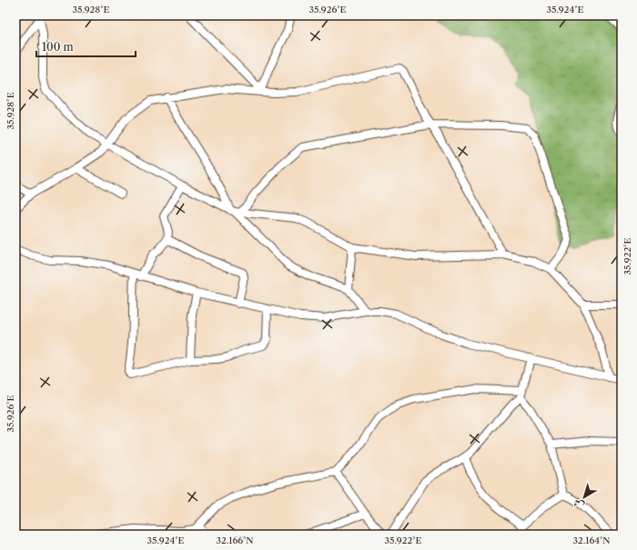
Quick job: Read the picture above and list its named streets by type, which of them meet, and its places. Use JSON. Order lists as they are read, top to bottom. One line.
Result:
{"scale_bar":"100 m","north":"bottom left","coordinates":["35.928°E","35.926°E","35.924°E","35.922°E","32.166°N","32.164°N"]}
